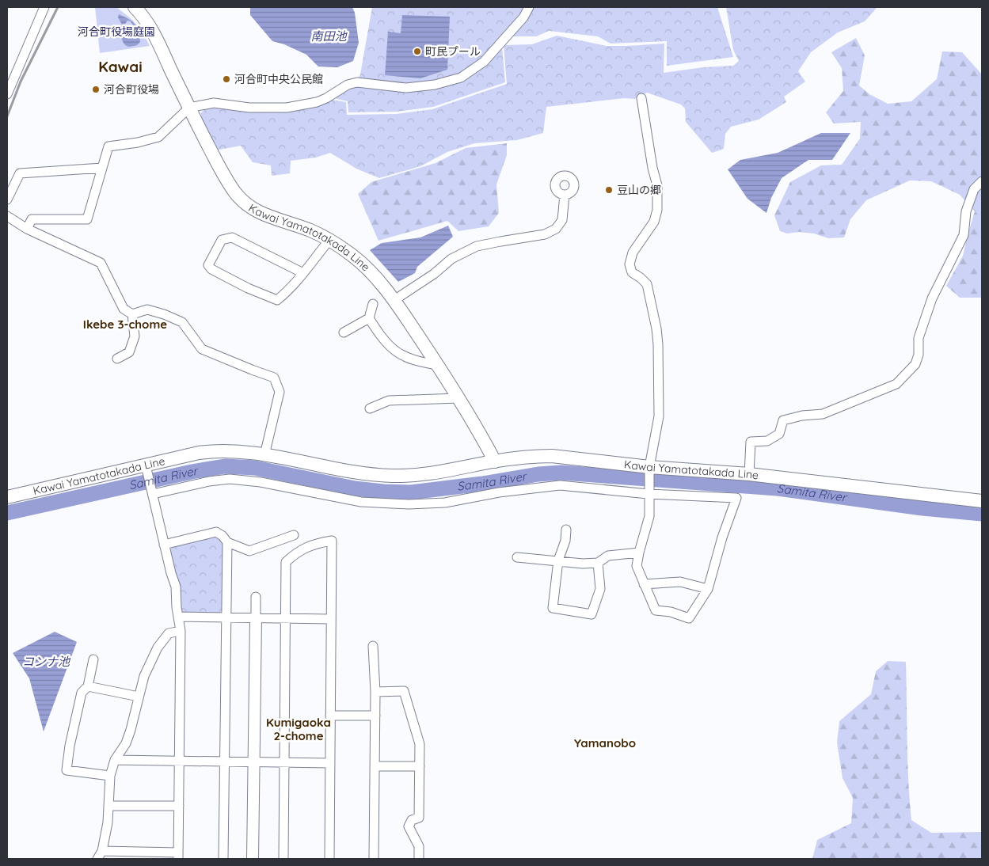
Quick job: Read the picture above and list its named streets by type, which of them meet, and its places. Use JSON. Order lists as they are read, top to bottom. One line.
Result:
{"streets":{"main road":["Kawai Yamatotakada Line"]},"districts":["Kawai","Ikebe 3-chome","Kumigaoka 2-chome","Yamanobo"],"water":["南田池","Samita River","コンナ池"],"parks":["河合町役場庭園"],"places":["町民プール","河合町中央公民館","河合町役場","豆山の郷"]}
